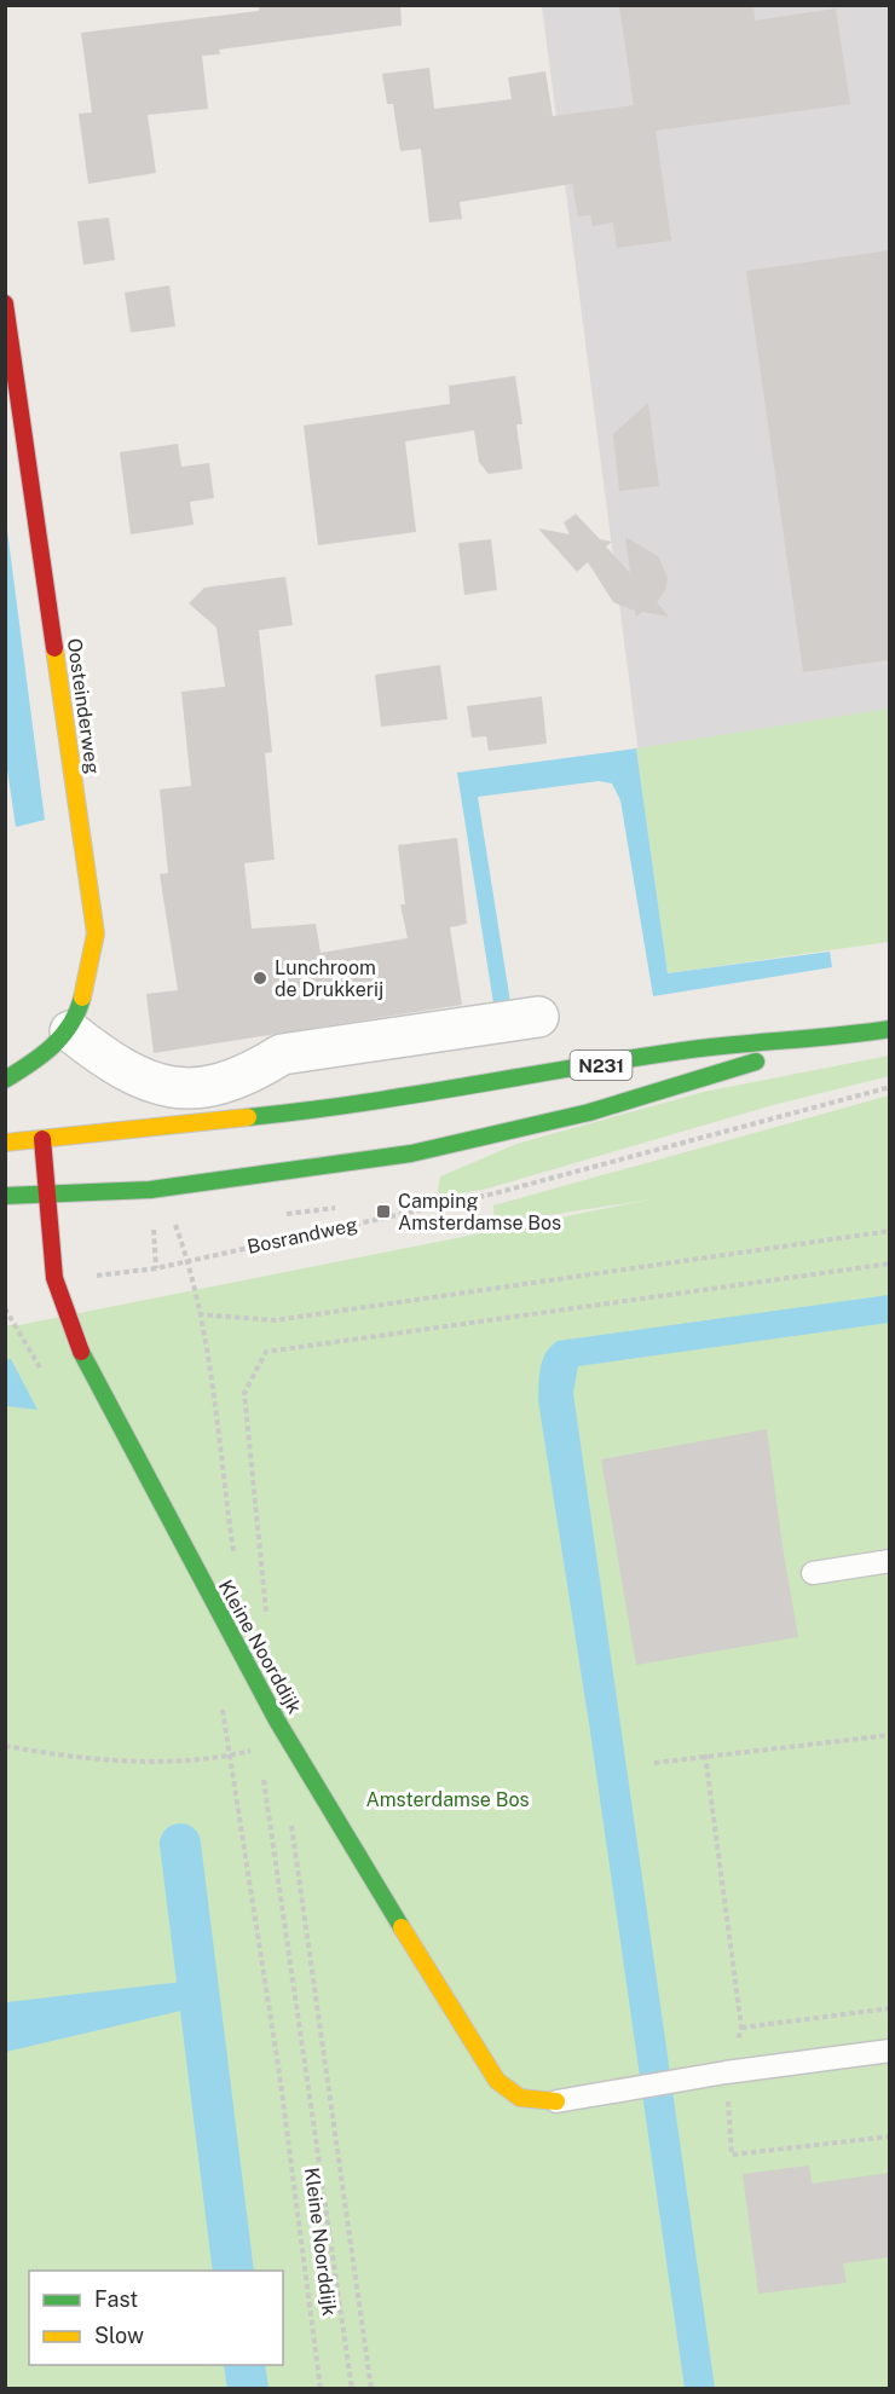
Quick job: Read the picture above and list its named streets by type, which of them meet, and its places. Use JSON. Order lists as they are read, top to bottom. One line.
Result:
{"streets":{"street":["Oosteinderweg","N231","Kleine Noorddijk"],"path":["Bosrandweg"]},"crossings":[["N231","Kleine Noorddijk"],["Bosrandweg","Kleine Noorddijk"]],"parks":["Amsterdamse Bos"],"places":{"other":["Lunchroom de Drukkerij"],"transit":["Camping Amsterdamse Bos"]},"legend":["Fast","Slow"]}
